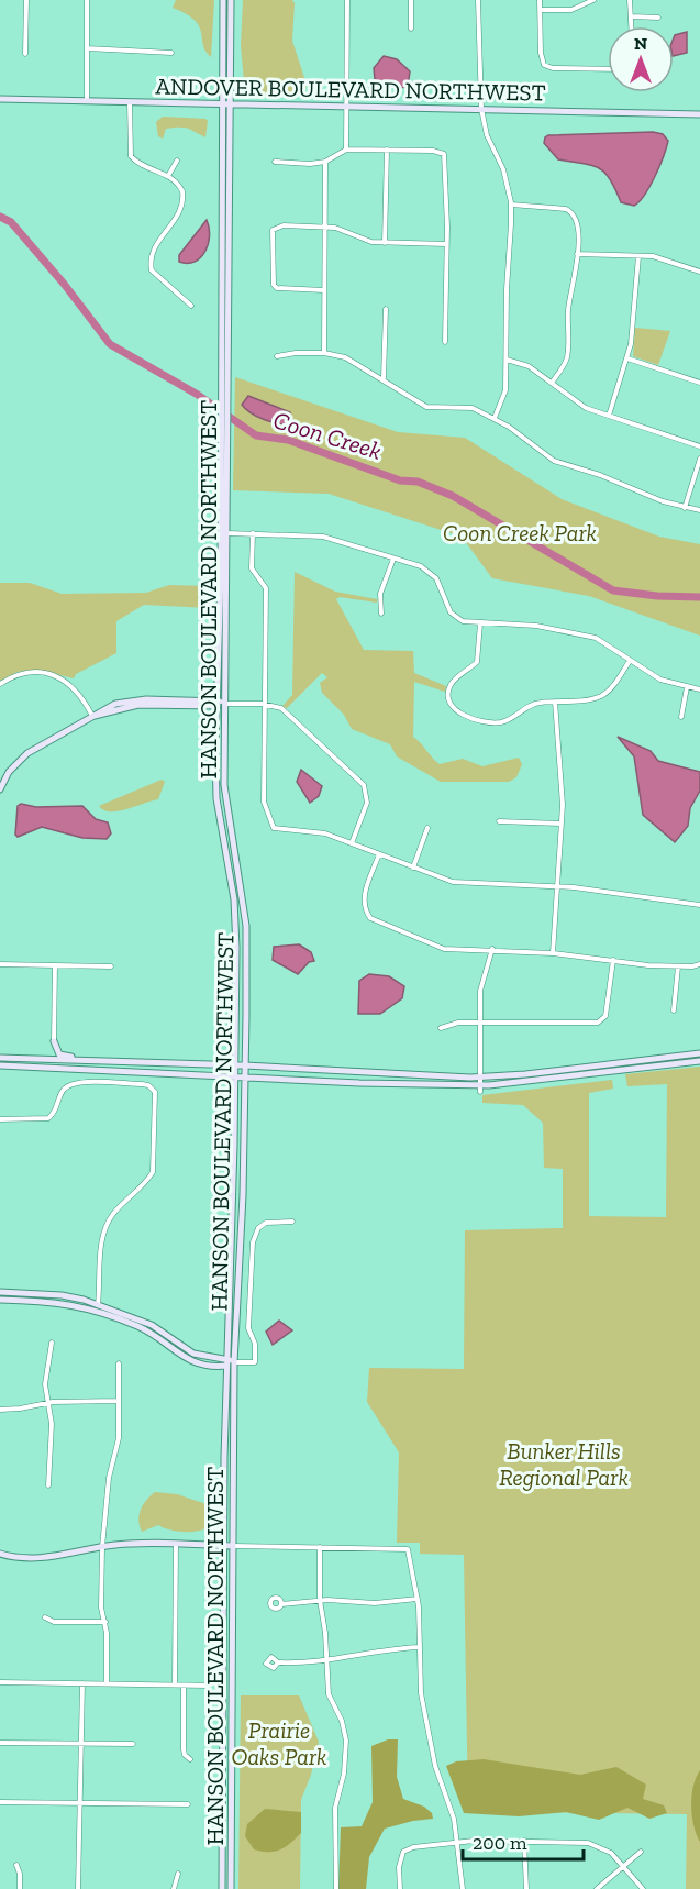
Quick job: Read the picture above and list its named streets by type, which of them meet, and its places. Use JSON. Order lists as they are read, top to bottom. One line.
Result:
{"streets":{"main road":["ANDOVER BOULEVARD NORTHWEST","HANSON BOULEVARD NORTHWEST"]},"crossings":[["ANDOVER BOULEVARD NORTHWEST","HANSON BOULEVARD NORTHWEST"]],"water":["Coon Creek"],"parks":["Coon Creek Park","Bunker Hills Regional Park","Prairie Oaks Park"],"scale_bar":"200 m","north":"top"}
